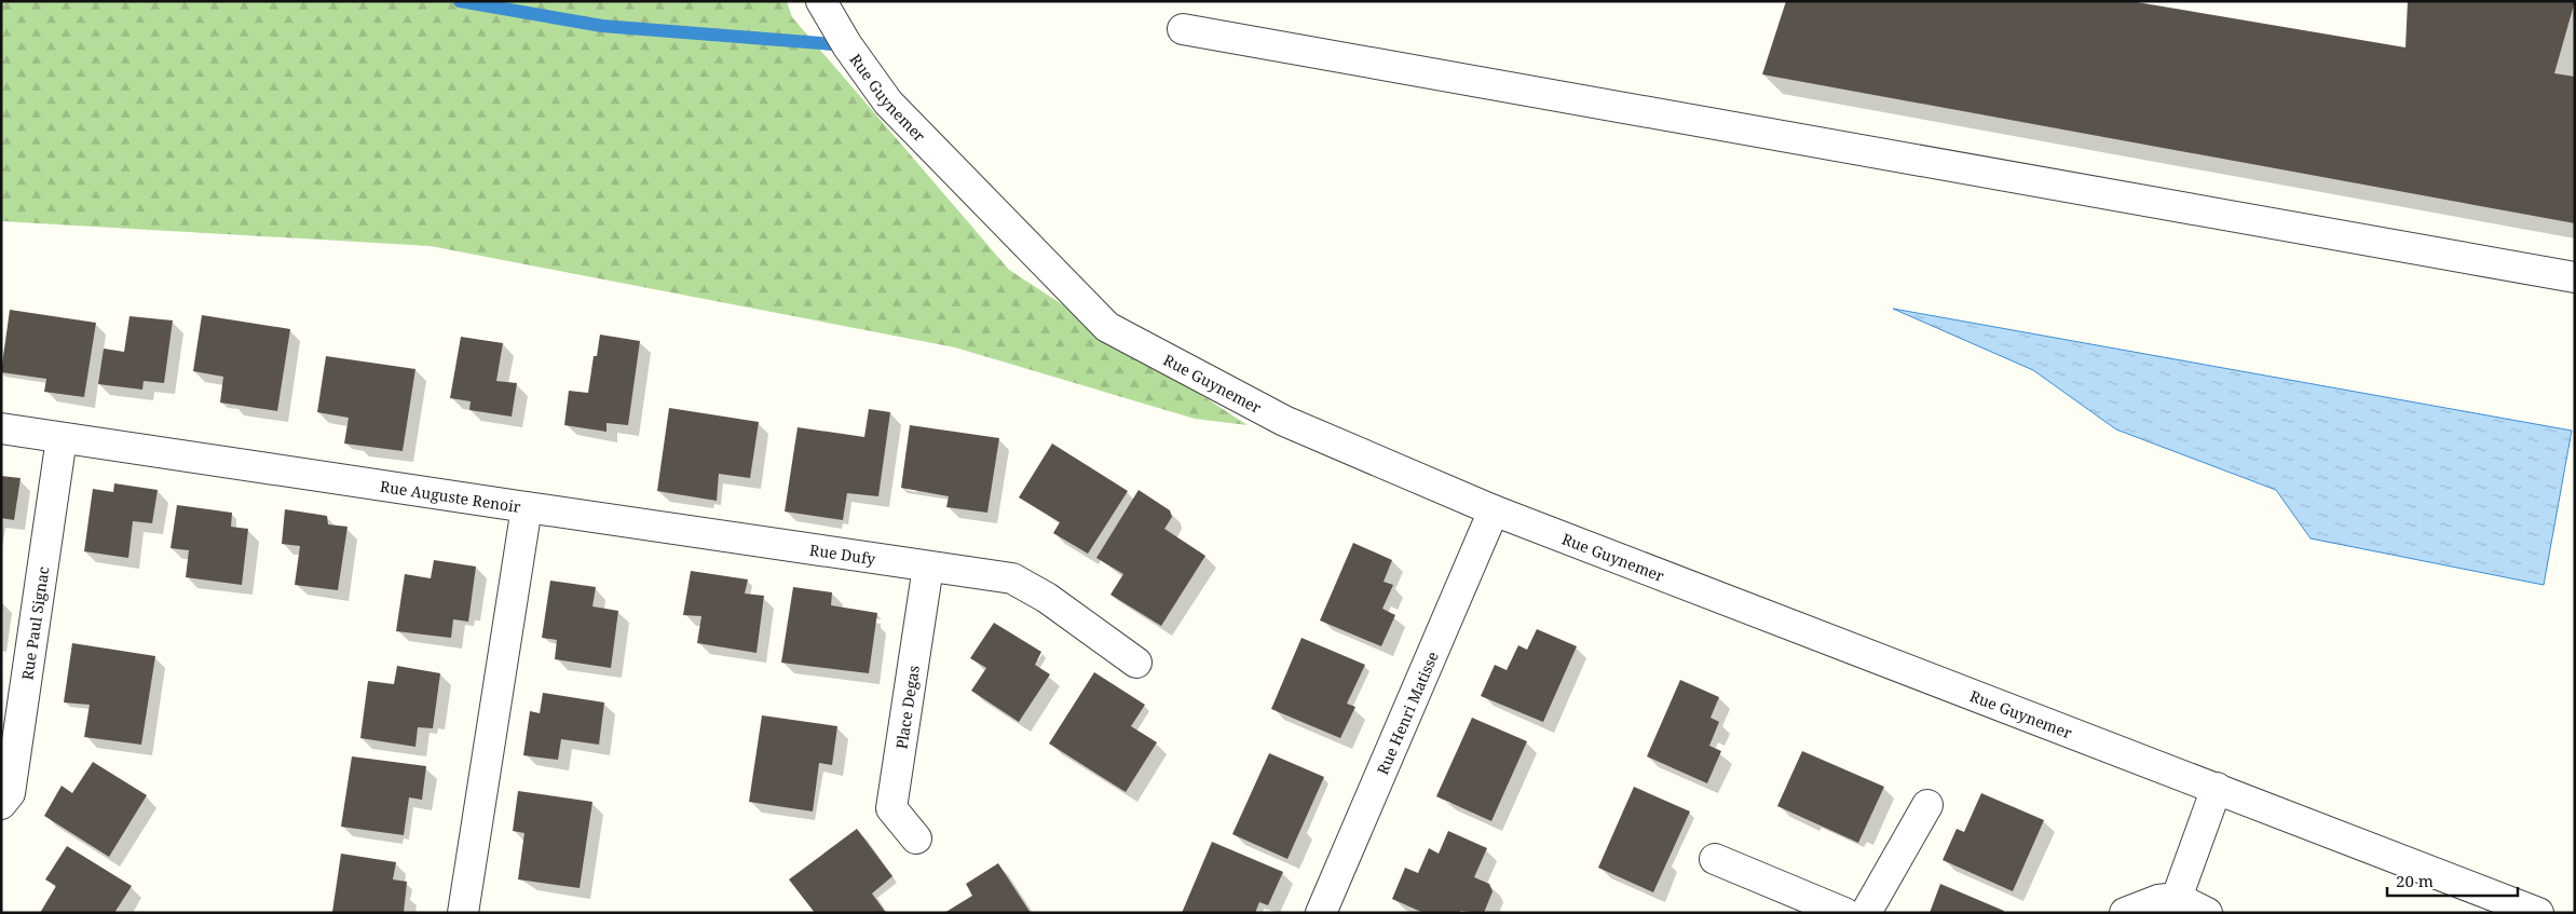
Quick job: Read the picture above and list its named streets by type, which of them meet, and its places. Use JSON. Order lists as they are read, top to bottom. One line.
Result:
{"streets":{"street":["Rue Guynemer","Rue Auguste Renoir","Rue Dufy","Rue Paul Signac","Place Degas","Rue Henri Matisse"]},"crossings":[["Rue Guynemer","Rue Henri Matisse"],["Rue Auguste Renoir","Rue Dufy"],["Rue Auguste Renoir","Rue Paul Signac"],["Rue Dufy","Place Degas"]],"scale_bar":"20 m"}
